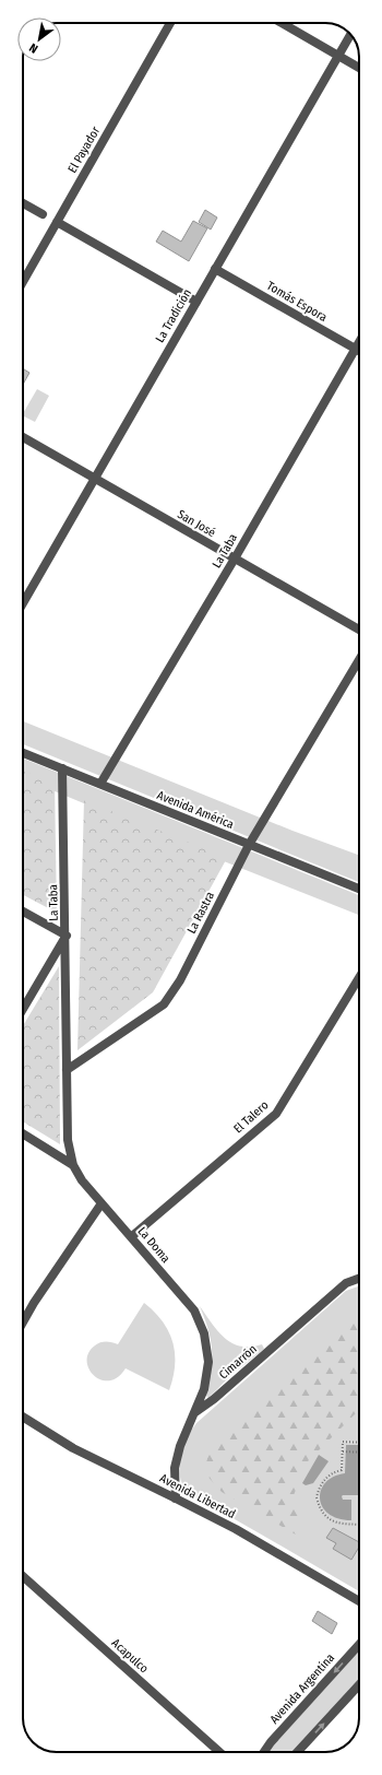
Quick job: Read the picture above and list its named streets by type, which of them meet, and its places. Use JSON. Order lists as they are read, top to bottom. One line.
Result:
{"streets":{"street":["El Payador","Tomás Espora","La Tradición","San José","La Taba","Avenida América","La Rastra","El Talero","La Doma","Cimarrón","Avenida Libertad","Acapulco","Avenida Argentina"]},"crossings":[["Tomás Espora","La Tradición"],["Tomás Espora","La Taba"],["La Tradición","San José"],["San José","La Taba"],["La Taba","Avenida América"],["Avenida América","La Rastra"],["El Talero","La Doma"],["La Doma","Cimarrón"]],"north":"bottom left"}
